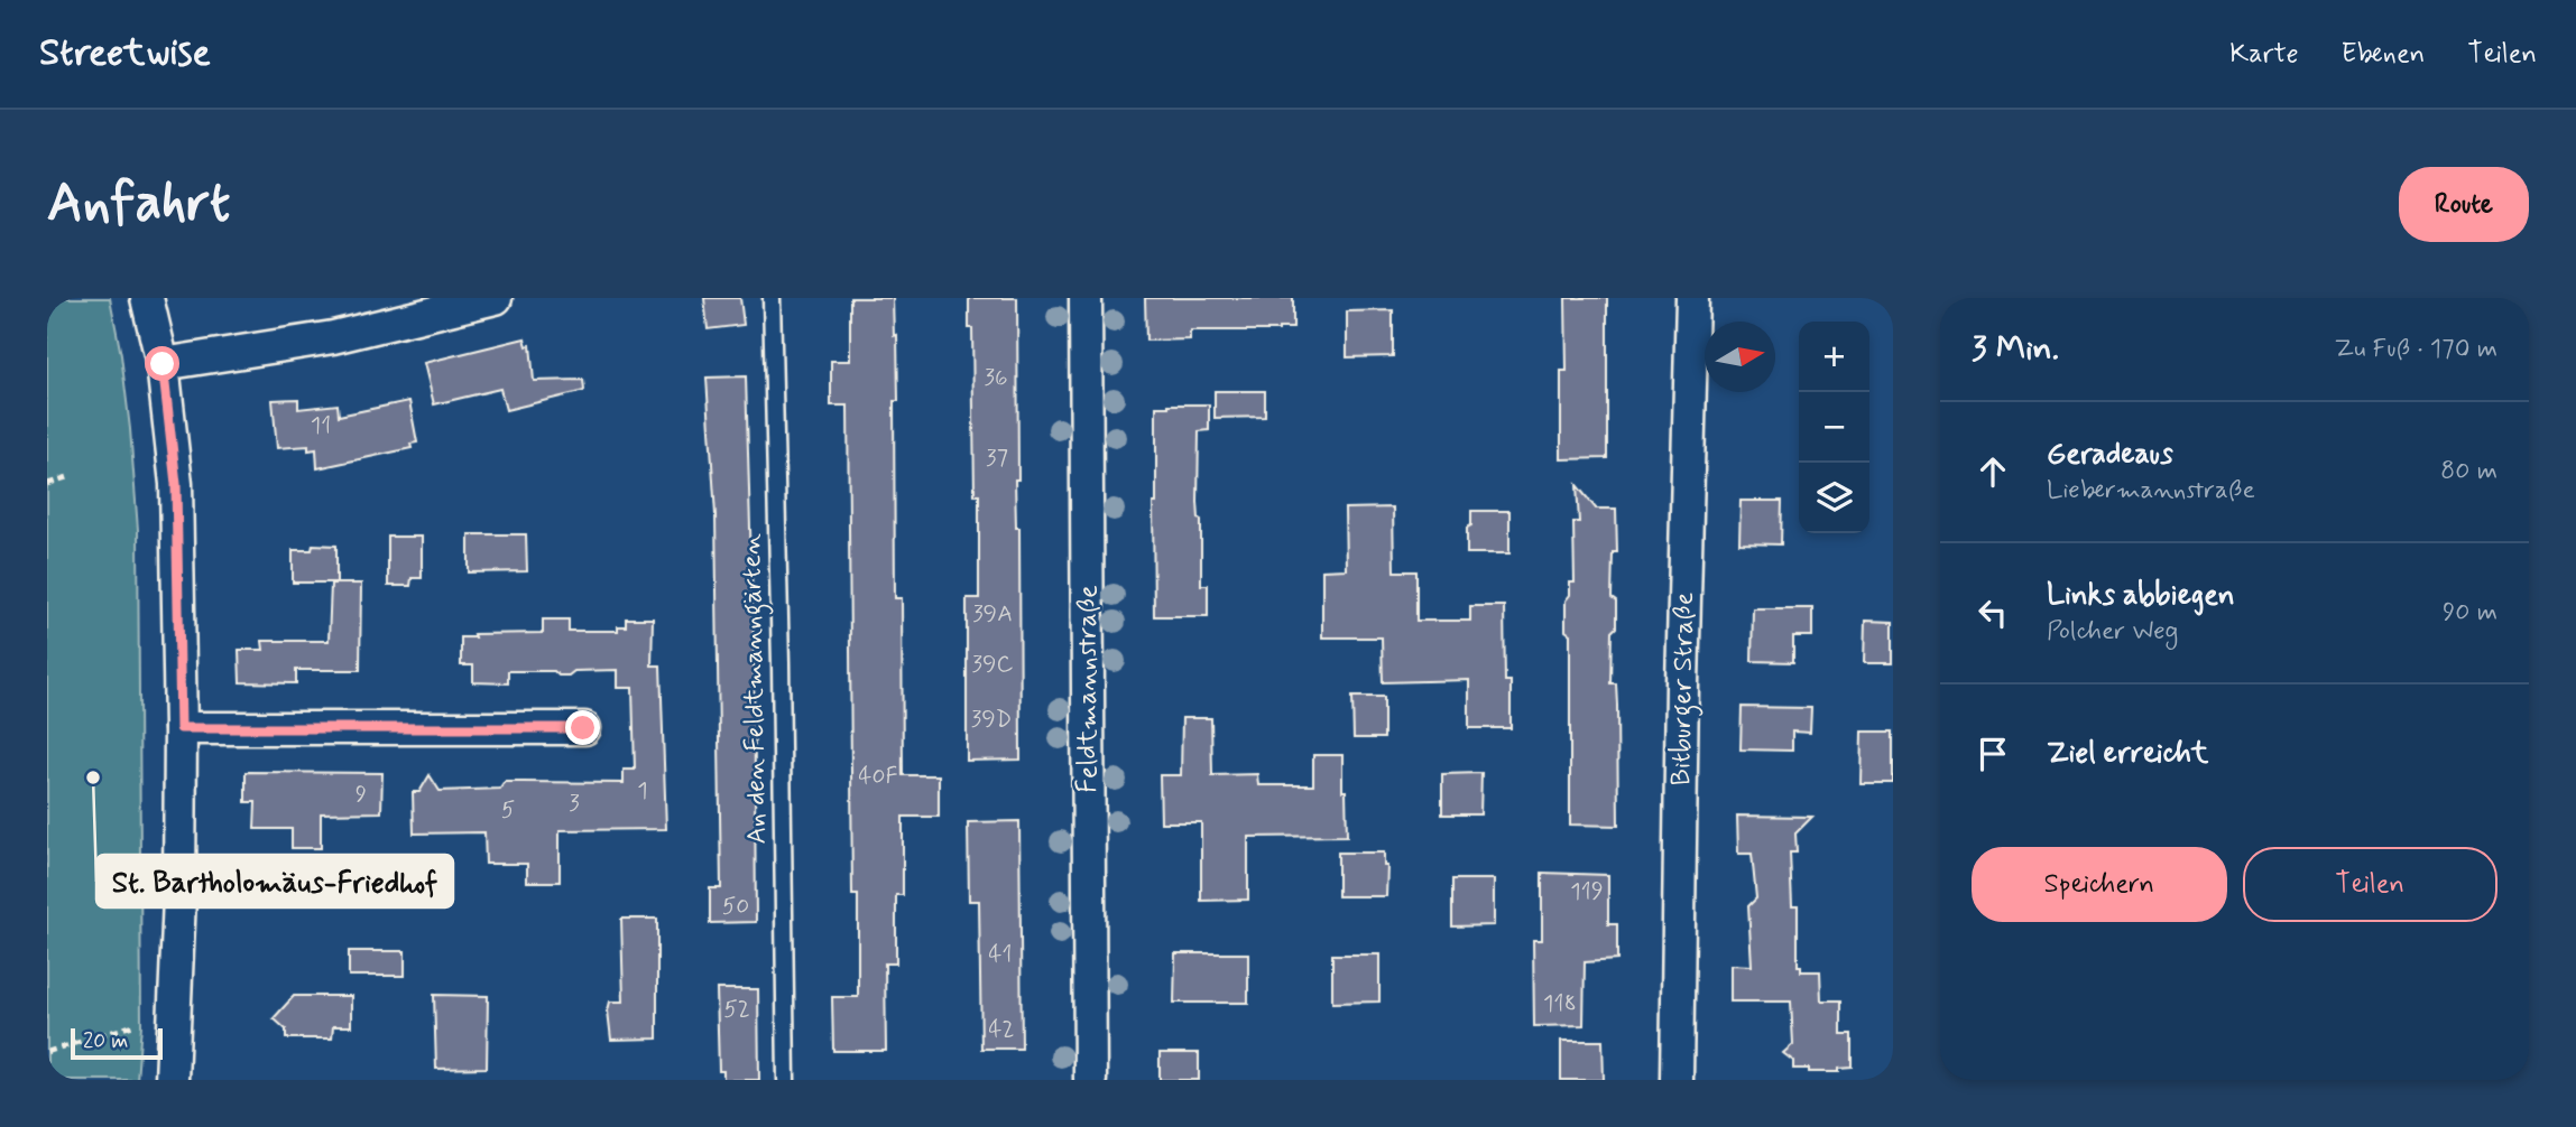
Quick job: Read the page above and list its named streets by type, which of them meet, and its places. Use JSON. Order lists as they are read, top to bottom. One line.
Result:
{"streets":{"street":["Feldtmannstraße","Bitburger Straße"],"lane":["An den Feldtmanngärten"]},"places":["St. Bartholomäus-Friedhof"],"house_numbers":["36","11","37","39A","39C","39D","40F","1","9","3","5","119","50","41","118","52","42"],"scale_bar":"20 m","north":"right","page":{"header":"Streetwise","nav":["Karte","Ebenen","Teilen"],"buttons":["Route",["Speichern","Teilen"]],"title":"Anfahrt","heading":["3 Min.","Zu Fuß · 170 m"],"map_buttons":["+","−"],"list":[["Geradeaus","Liebermannstraße","80 m"],["Links abbiegen","Polcher Weg","90 m"],"Ziel erreicht"],"scale":"20 m"}}
